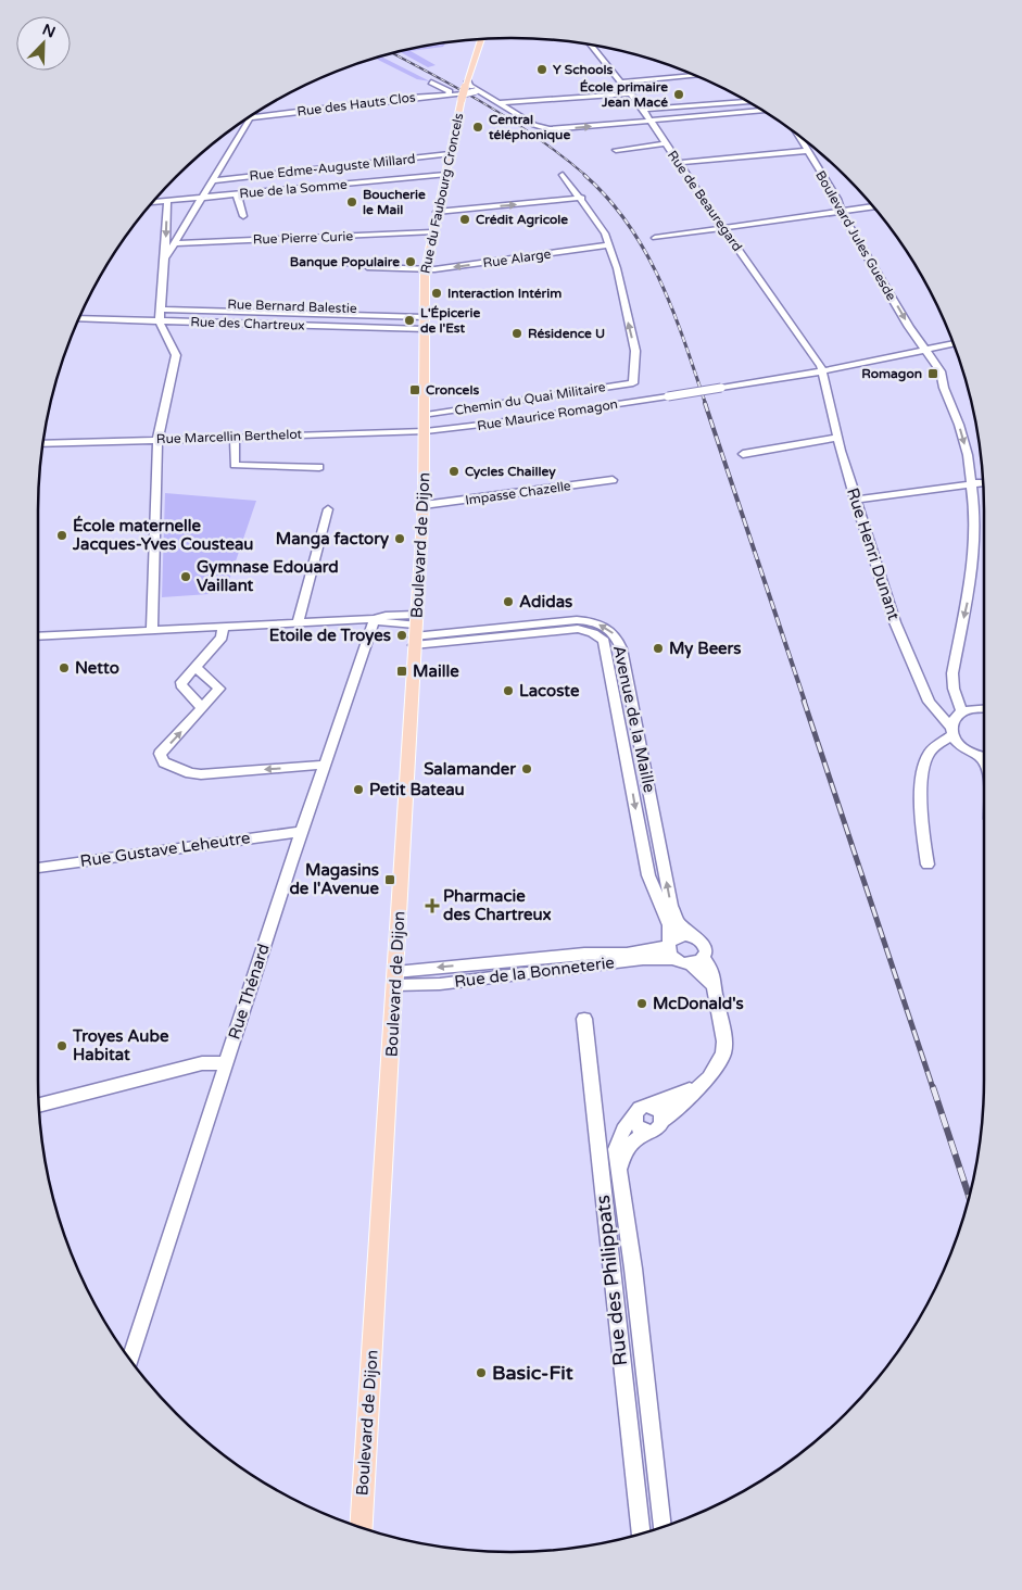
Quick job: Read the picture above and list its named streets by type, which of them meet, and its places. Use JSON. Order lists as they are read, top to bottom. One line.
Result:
{"streets":{"main road":["Rue du Faubourg Croncels","Boulevard de Dijon"],"street":["Rue des Hauts Clos","Rue Edme-Auguste Millard","Rue de la Somme","Rue de Beauregard","Boulevard Jules Guesde","Rue Pierre Curie","Rue Alarge","Rue des Chartreux","Chemin du Quai Militaire","Rue Maurice Romagon","Rue Marcellin Berthelot","Impasse Chazelle","Rue Henri Dunant","Avenue de la Maille","Rue Gustave Leheutre","Rue de la Bonneterie","Rue Thénard","Rue des Philippats"]},"crossings":[["Rue des Hauts Clos","Rue du Faubourg Croncels"],["Rue Edme-Auguste Millard","Rue du Faubourg Croncels"],["Rue de la Somme","Rue du Faubourg Croncels"],["Rue du Faubourg Croncels","Rue Pierre Curie"],["Rue du Faubourg Croncels","Rue Alarge"],["Rue du Faubourg Croncels","Rue des Chartreux"],["Rue du Faubourg Croncels","Chemin du Quai Militaire"],["Rue du Faubourg Croncels","Rue Maurice Romagon"],["Rue du Faubourg Croncels","Rue Marcellin Berthelot"],["Rue du Faubourg Croncels","Boulevard de Dijon"],["Rue de Beauregard","Rue Maurice Romagon"],["Rue de Beauregard","Rue Henri Dunant"],["Rue Alarge","Chemin du Quai Militaire"],["Rue Maurice Romagon","Rue Marcellin Berthelot"],["Rue Maurice Romagon","Boulevard de Dijon"],["Rue Maurice Romagon","Rue Henri Dunant"],["Rue Marcellin Berthelot","Boulevard de Dijon"],["Impasse Chazelle","Boulevard de Dijon"],["Boulevard de Dijon","Avenue de la Maille"],["Boulevard de Dijon","Rue de la Bonneterie"],["Avenue de la Maille","Rue de la Bonneterie"],["Rue Gustave Leheutre","Rue Thénard"]],"one_way":["Boulevard Jules Guesde"],"places":{"other":["Y Schools","École primaire Jean Macé","Central téléphonique","Boucherie le Mail","Crédit Agricole","Banque Populaire","Interaction Intérim","L'Épicerie de l'Est","Résidence U","Cycles Chailley","École maternelle Jacques-Yves Cousteau","Manga factory","Gymnase Edouard Vaillant","Adidas","Etoile de Troyes","My Beers","Netto","Lacoste","Salamander","Petit Bateau","McDonald's","Troyes Aube Habitat","Basic-Fit"],"transit":["Romagon","Croncels","Maille","Magasins de l'Avenue"],"health":["Pharmacie des Chartreux"]},"north":"top right"}
